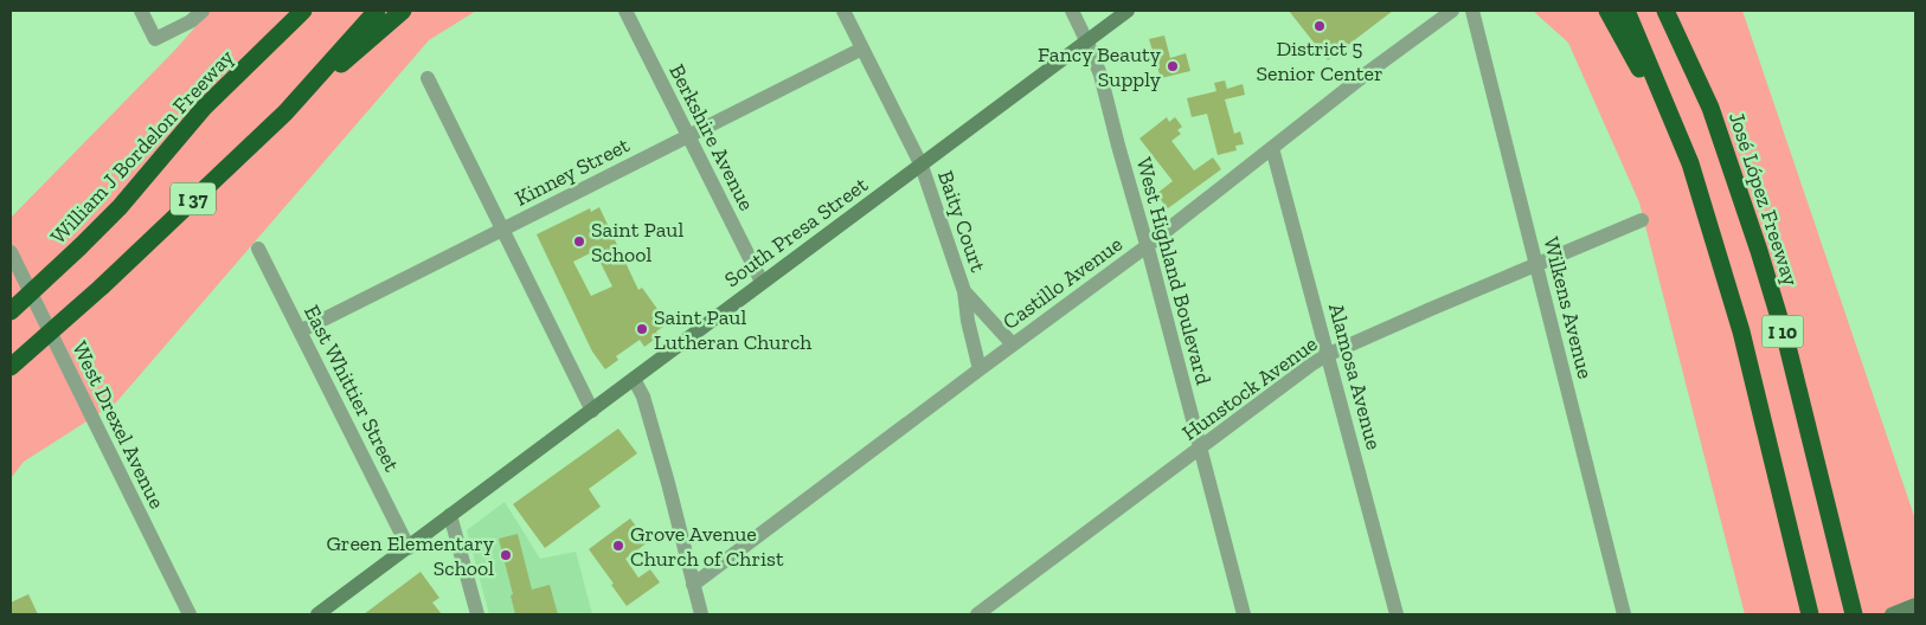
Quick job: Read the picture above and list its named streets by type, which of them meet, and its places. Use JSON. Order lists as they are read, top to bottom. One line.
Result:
{"streets":{"highway":["William J Bordelon Freeway","I 37","José López Freeway","I 10"],"main road":["South Presa Street"],"street":["Berkshire Avenue","Kinney Street","Baity Court","West Highland Boulevard","Castillo Avenue","Wilkens Avenue","Alamosa Avenue","East Whittier Street","Hunstock Avenue","West Drexel Avenue"]},"crossings":[["Berkshire Avenue","Kinney Street"],["Berkshire Avenue","South Presa Street"],["Kinney Street","Baity Court"],["Kinney Street","East Whittier Street"],["Baity Court","South Presa Street"],["Baity Court","Castillo Avenue"],["South Presa Street","West Highland Boulevard"],["South Presa Street","East Whittier Street"],["West Highland Boulevard","Castillo Avenue"],["West Highland Boulevard","Hunstock Avenue"],["Castillo Avenue","Alamosa Avenue"],["Wilkens Avenue","Hunstock Avenue"],["Alamosa Avenue","Hunstock Avenue"]],"places":["District 5 Senior Center","Fancy Beauty Supply","Saint Paul School","Saint Paul Lutheran Church","Grove Avenue Church of Christ","Green Elementary School"]}
